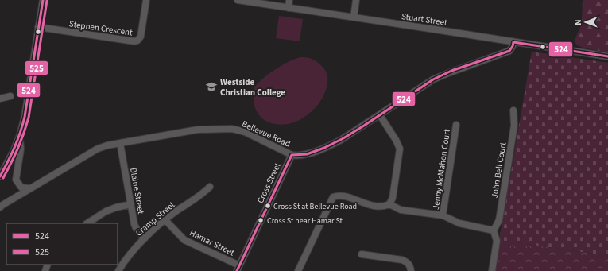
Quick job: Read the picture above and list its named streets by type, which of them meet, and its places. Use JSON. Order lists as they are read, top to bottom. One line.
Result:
{"streets":{"street":["Stuart Street","Stephen Crescent","Bellevue Road","Jenny McMahon Court","John Bell Court","Cross Street","Blaine Street","Cramp Street","Hamar Street"]},"crossings":[["Stuart Street","Bellevue Road"],["Bellevue Road","Cross Street"],["Bellevue Road","Blaine Street"],["Cross Street","Hamar Street"],["Blaine Street","Cramp Street"],["Cramp Street","Hamar Street"]],"places":{"school or university":["Westside Christian College"],"other":["Cross St at Bellevue Road","Cross St near Hamar St"]},"lines":["transit line 524","transit line 525"],"legend":["524","525"],"north":"left"}
